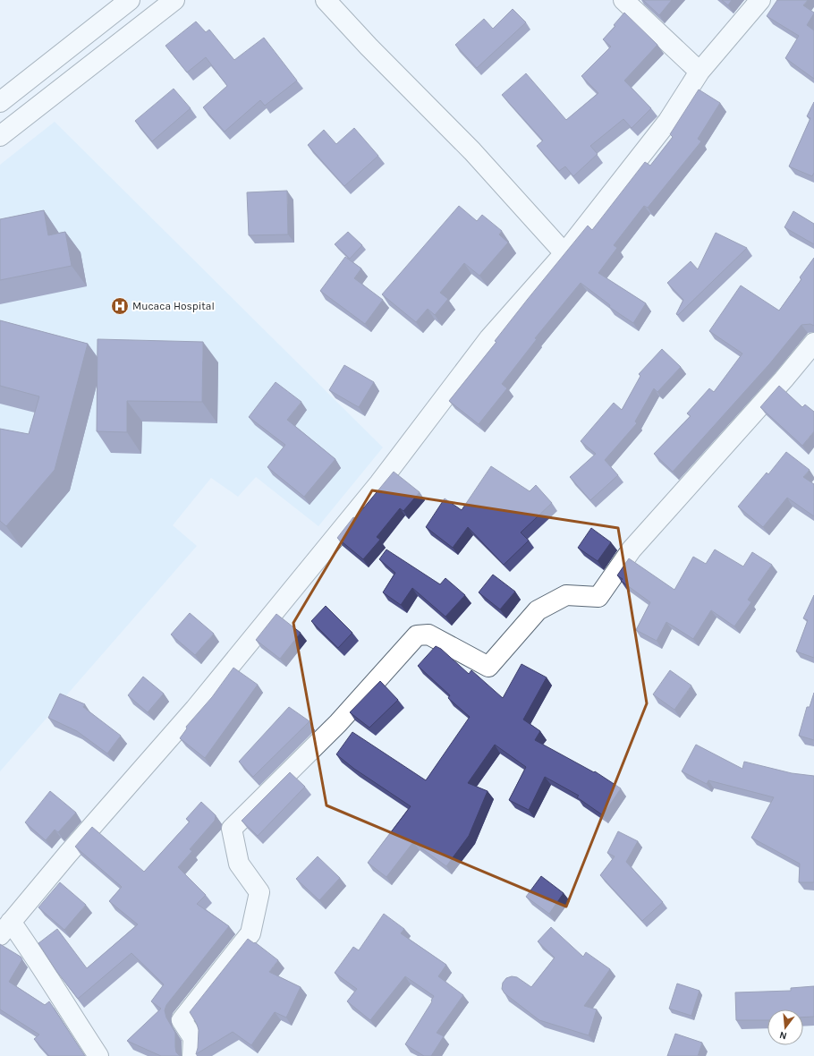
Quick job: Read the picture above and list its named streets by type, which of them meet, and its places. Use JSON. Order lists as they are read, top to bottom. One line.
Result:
{"places":{"hospital":["Mucaca Hospital"]},"north":"bottom"}
